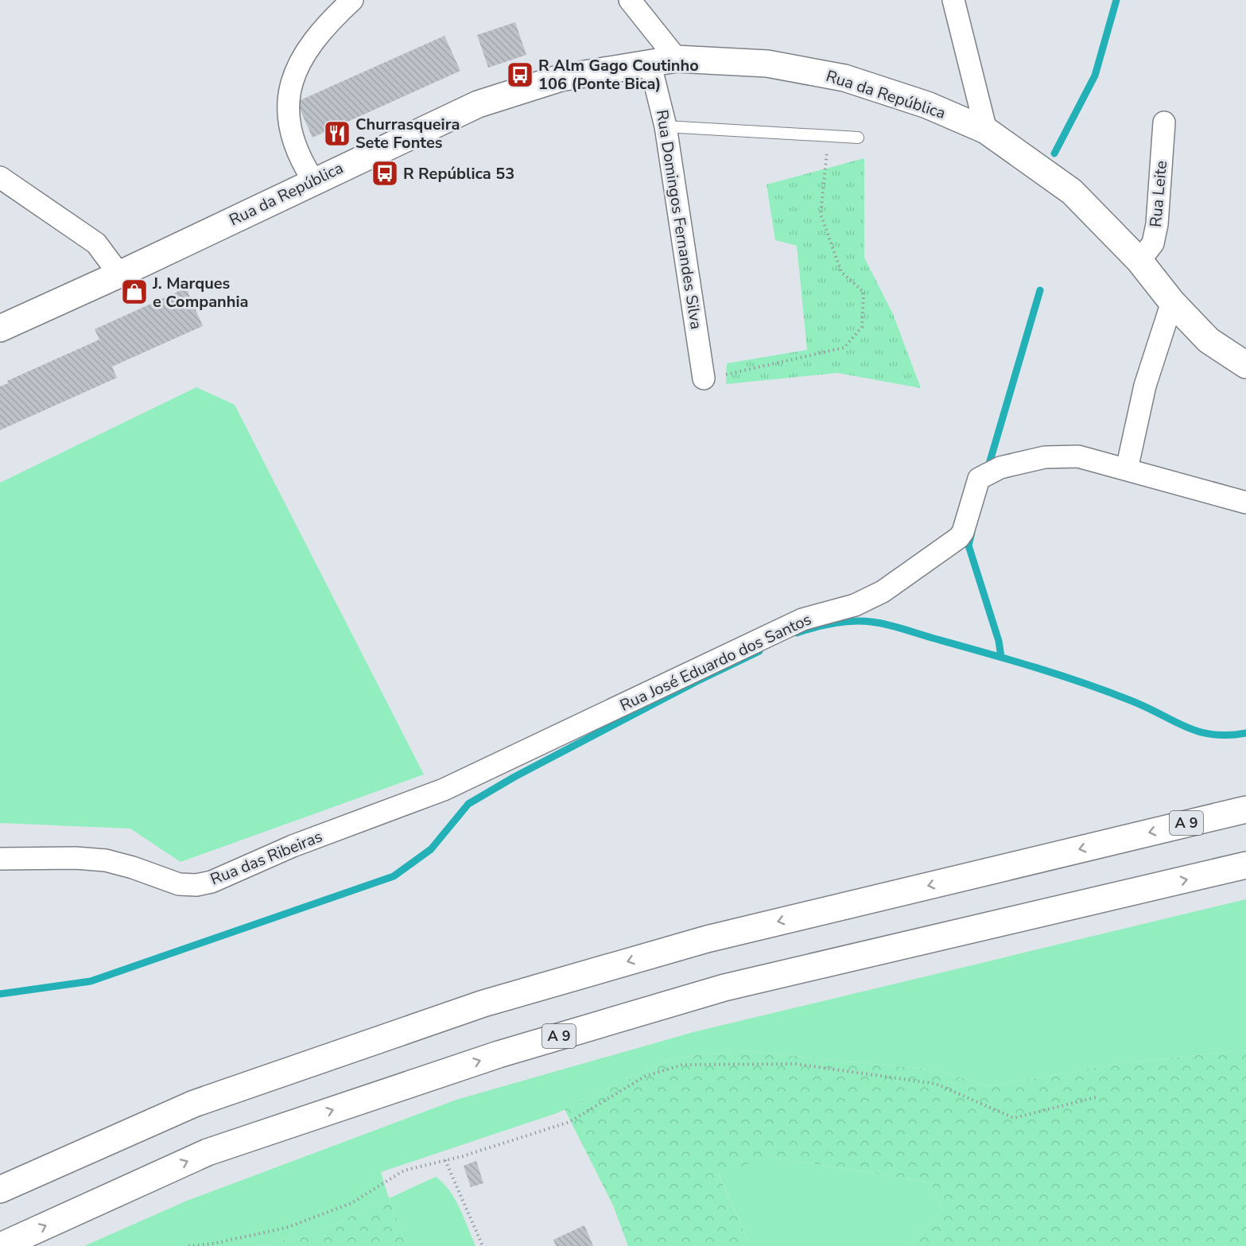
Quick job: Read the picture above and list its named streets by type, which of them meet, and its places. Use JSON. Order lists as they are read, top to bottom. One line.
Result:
{"streets":{"main road":["Rua da República","A 9"],"street":["Rua Leite","Rua Domingos Fernandes Silva","Rua José Eduardo dos Santos","Rua das Ribeiras"]},"crossings":[["Rua da República","Rua Leite"],["Rua da República","Rua Domingos Fernandes Silva"],["Rua José Eduardo dos Santos","Rua das Ribeiras"]],"places":{"bus stop":["R Alm Gago Coutinho 106 (Ponte Bica)","R República 53"],"restaurant":["Churrasqueira Sete Fontes"],"shop":["J. Marques e Companhia"]}}
